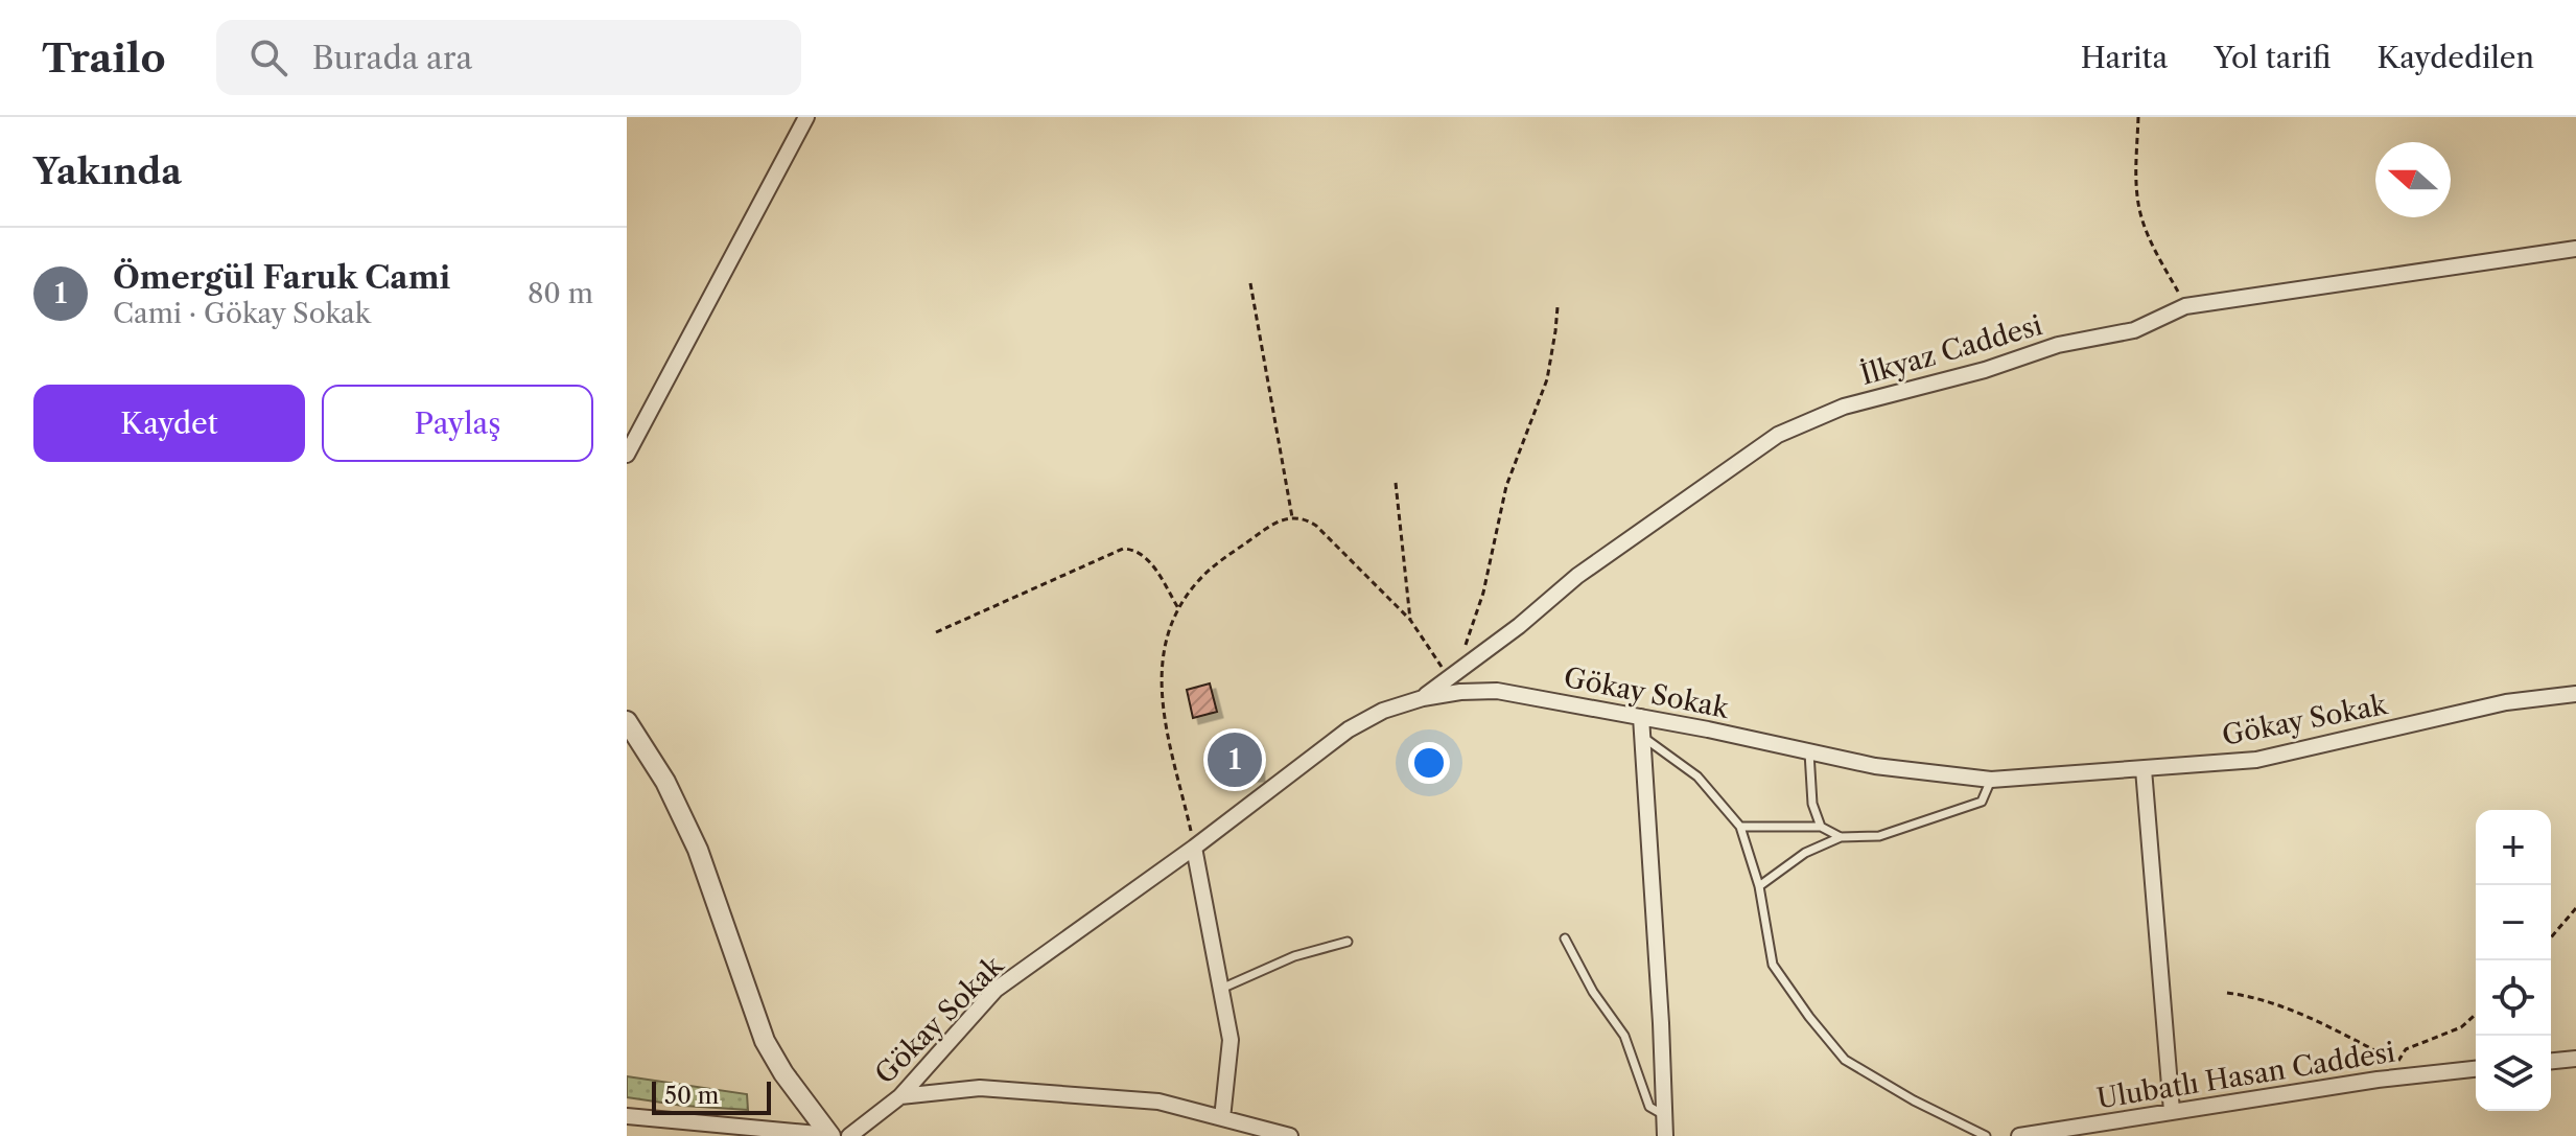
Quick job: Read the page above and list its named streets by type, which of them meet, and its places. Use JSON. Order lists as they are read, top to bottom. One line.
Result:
{"streets":{"street":["İlkyaz Caddesi","Gökay Sokak","Ulubatlı Hasan Caddesi"]},"crossings":[["İlkyaz Caddesi","Gökay Sokak"]],"scale_bar":"50 m","north":"left","page":{"header":"Trailo","search":"Burada ara","nav":["Harita","Yol tarifi","Kaydedilen"],"heading":"Yakında","list":[{"mark":"1","name":"Ömergül Faruk Cami","note":"Cami · Gökay Sokak","value":"80 m"}],"buttons":["Kaydet","Paylaş"],"pins":"1","map_buttons":["+","−"],"scale":"50 m"}}
